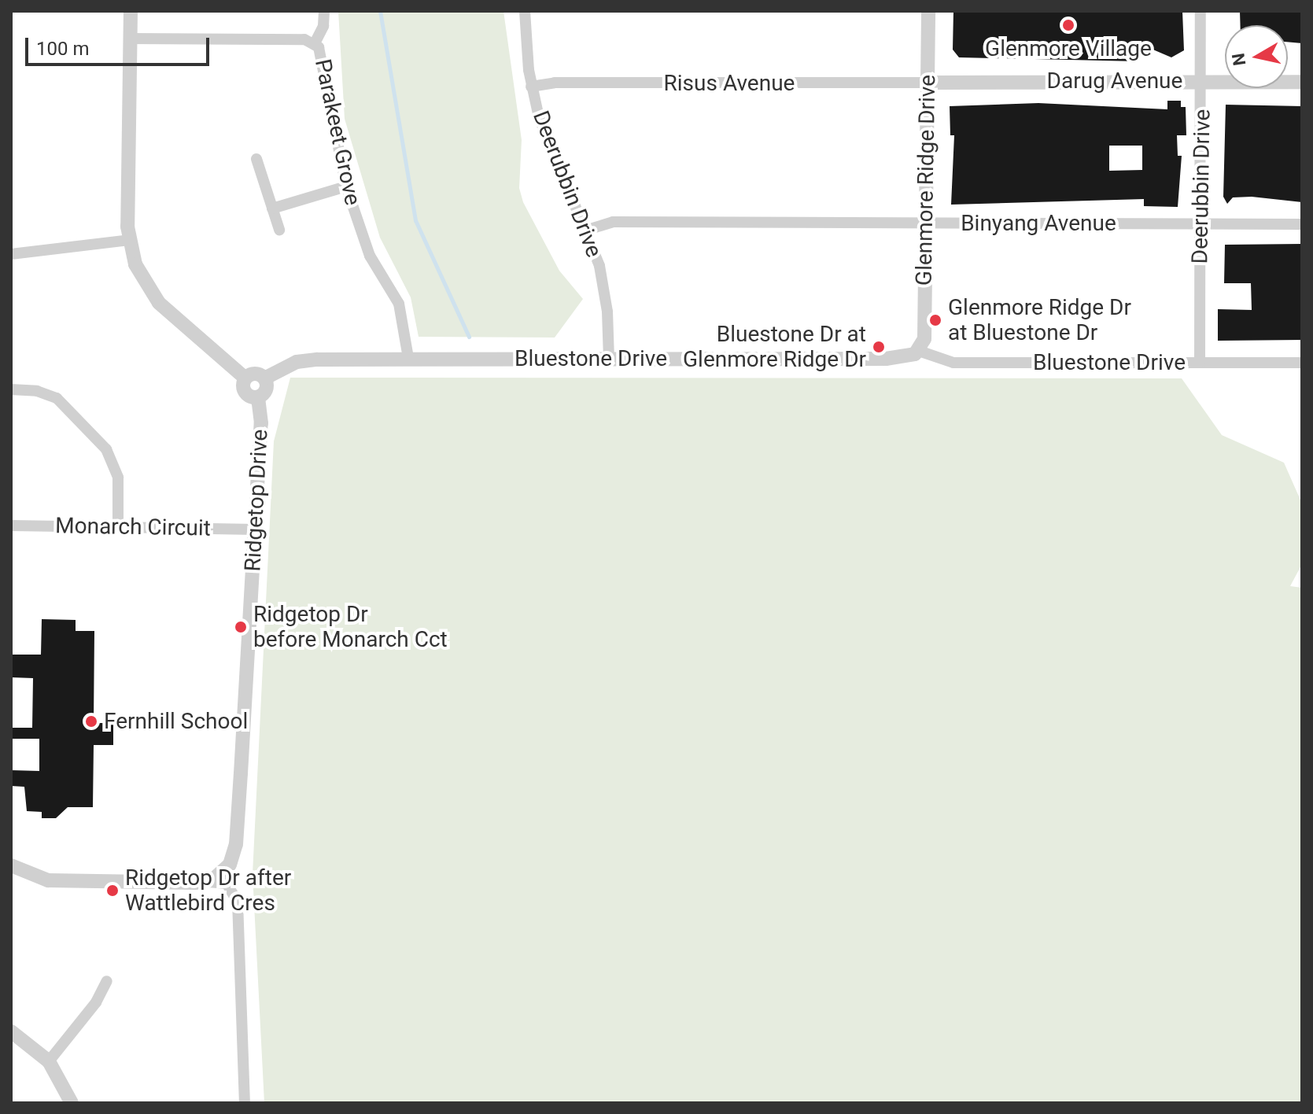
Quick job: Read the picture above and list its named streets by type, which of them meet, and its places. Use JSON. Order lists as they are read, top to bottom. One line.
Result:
{"streets":{"street":["Darug Avenue","Risus Avenue","Parakeet Grove","Glenmore Ridge Drive","Deerubbin Drive","Binyang Avenue","Bluestone Drive","Ridgetop Drive","Monarch Circuit"]},"crossings":[["Darug Avenue","Risus Avenue"],["Darug Avenue","Glenmore Ridge Drive"],["Darug Avenue","Deerubbin Drive"],["Risus Avenue","Glenmore Ridge Drive"],["Risus Avenue","Deerubbin Drive"],["Parakeet Grove","Bluestone Drive"],["Glenmore Ridge Drive","Binyang Avenue"],["Glenmore Ridge Drive","Bluestone Drive"],["Deerubbin Drive","Binyang Avenue"],["Deerubbin Drive","Bluestone Drive"],["Bluestone Drive","Ridgetop Drive"],["Ridgetop Drive","Monarch Circuit"]],"places":["Glenmore Village","Glenmore Ridge Dr at Bluestone Dr","Bluestone Dr at Glenmore Ridge Dr","Ridgetop Dr before Monarch Cct","Fernhill School","Ridgetop Dr after Wattlebird Cres"],"scale_bar":"100 m","north":"left"}
